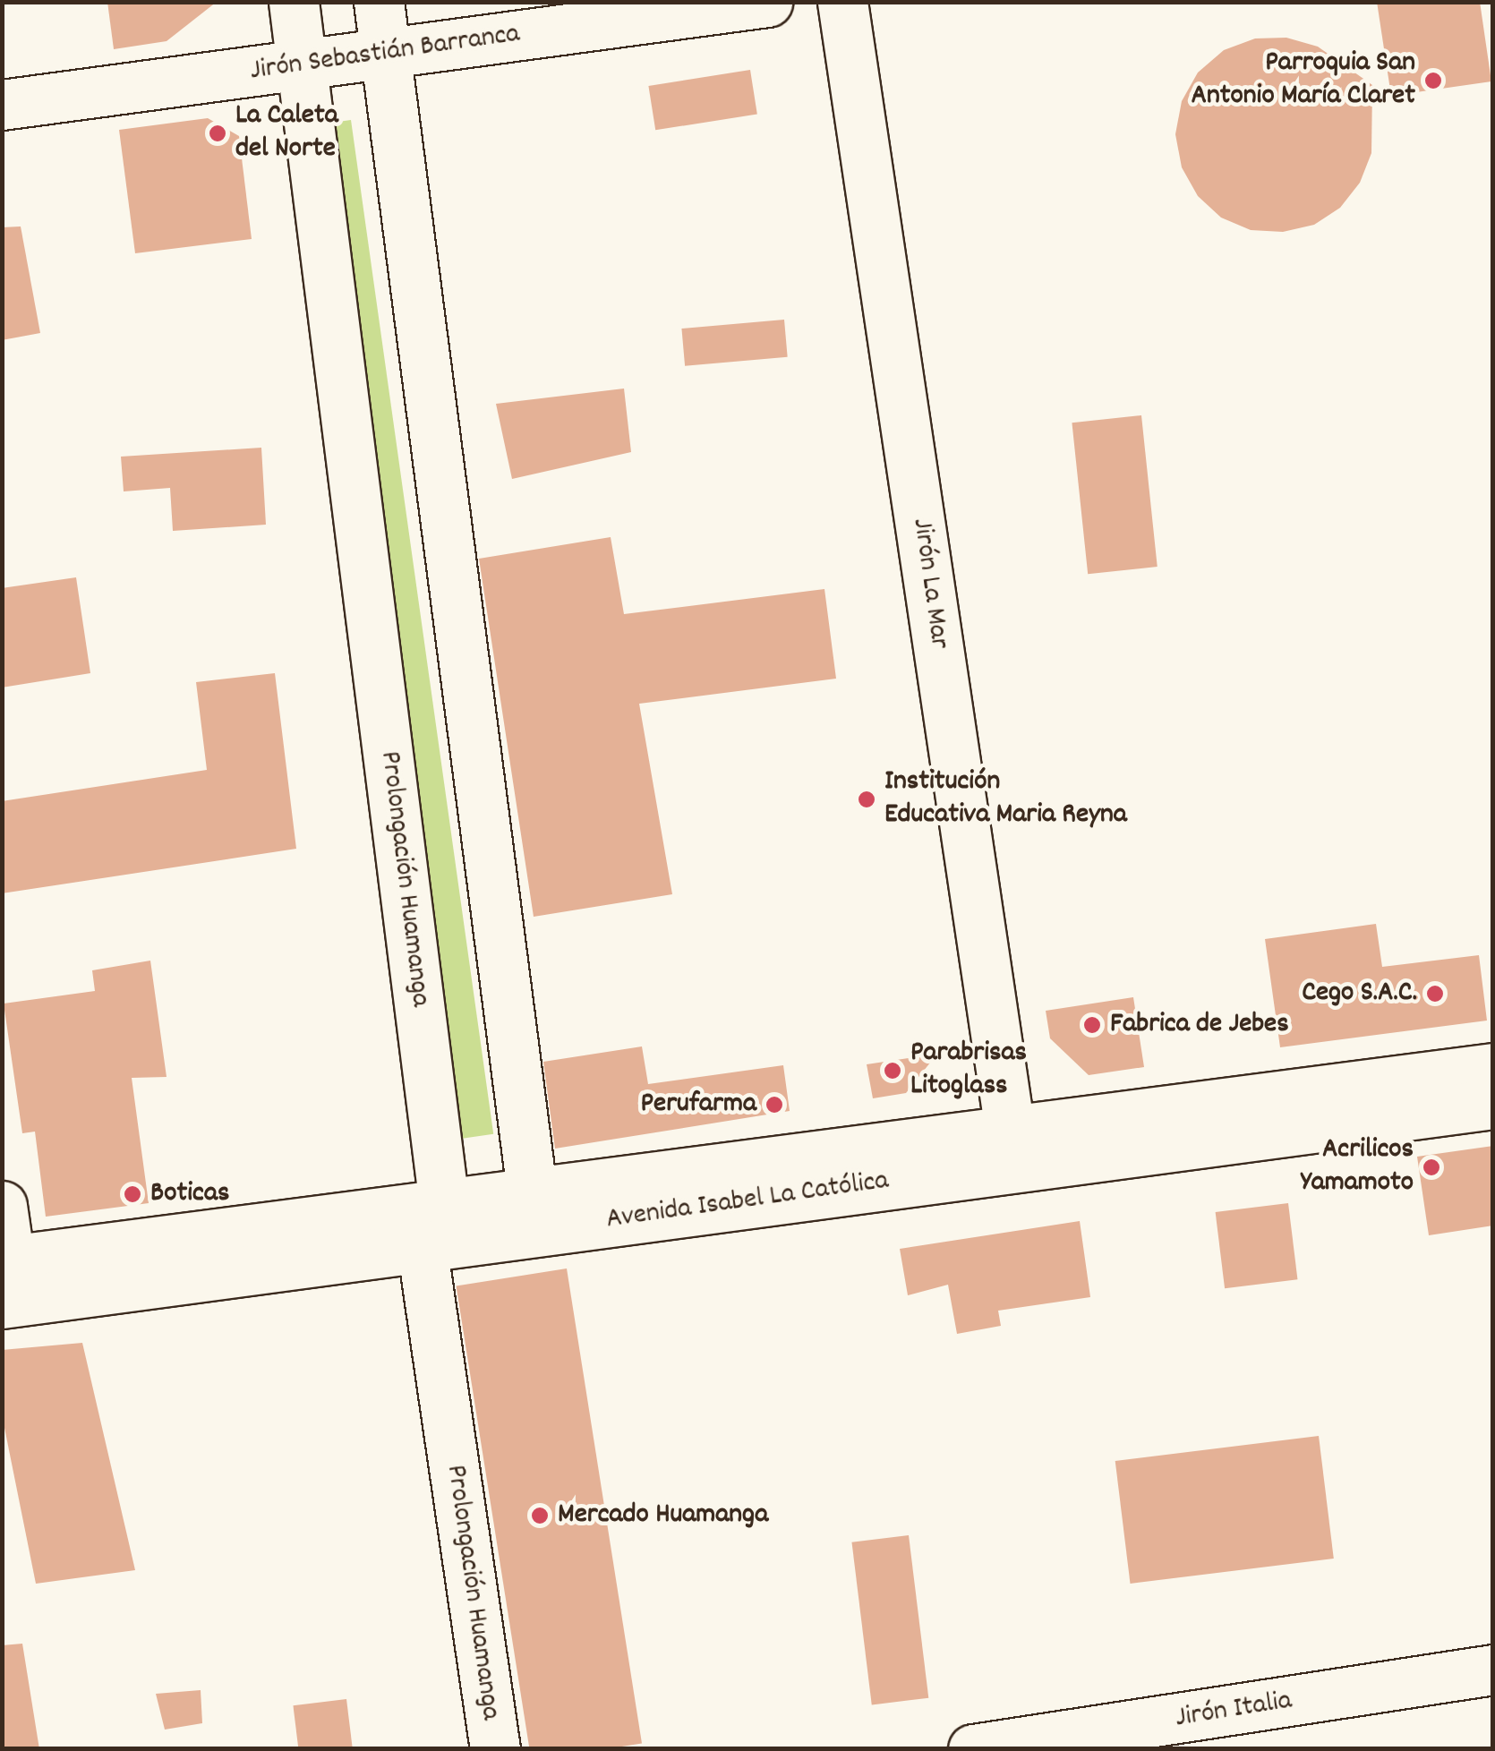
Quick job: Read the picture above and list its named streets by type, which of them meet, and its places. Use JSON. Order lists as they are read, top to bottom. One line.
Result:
{"streets":{"street":["Jirón Sebastián Barranca","Jirón La Mar","Prolongación Huamanga","Avenida Isabel La Católica","Jirón Italia"]},"crossings":[["Jirón Sebastián Barranca","Prolongación Huamanga"],["Jirón La Mar","Avenida Isabel La Católica"],["Prolongación Huamanga","Avenida Isabel La Católica"]],"places":["Parroquia San Antonio María Claret","La Caleta del Norte","Institución Educativa Maria Reyna","Cego S.A.C.","Fabrica de Jebes","Parabrisas Litoglass","Perufarma","Acrilicos Yamamoto","Boticas","Mercado Huamanga"]}
